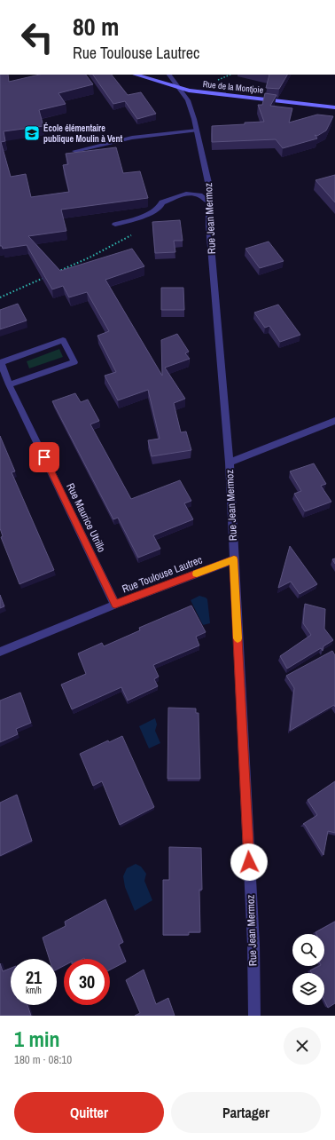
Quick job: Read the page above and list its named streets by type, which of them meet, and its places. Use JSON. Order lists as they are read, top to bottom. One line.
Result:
{"streets":{"main road":["Rue de la Montjoie"],"street":["Rue Jean Mermoz","Rue Maurice Utrillo","Rue Toulouse Lautrec"]},"crossings":[["Rue de la Montjoie","Rue Jean Mermoz"],["Rue Jean Mermoz","Rue Toulouse Lautrec"],["Rue Maurice Utrillo","Rue Toulouse Lautrec"]],"places":{"school or university":["École élémentaire publique Moulin à Vent"]},"page":{"turn":["80 m","Rue Toulouse Lautrec"],"speed":"21 km/h","limit":"30","heading":["1 min","180 m · 08:10"],"buttons":["Quitter","Partager"]}}
